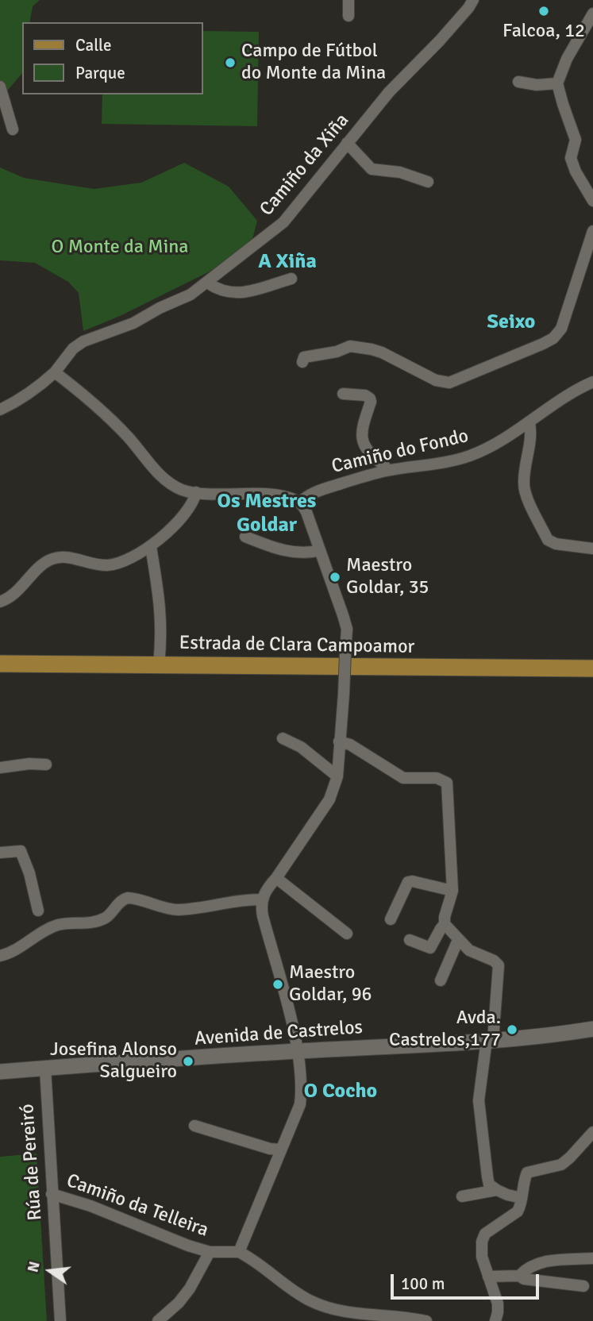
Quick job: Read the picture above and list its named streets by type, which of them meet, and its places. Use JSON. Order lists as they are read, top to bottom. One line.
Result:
{"streets":{"main road":["Estrada de Clara Campoamor","Avenida de Castrelos"],"street":["Camiño da Xiña","Camiño do Fondo","Rúa de Pereiró","Camiño da Telleira"]},"crossings":[["Avenida de Castrelos","Rúa de Pereiró"],["Rúa de Pereiró","Camiño da Telleira"]],"districts":["A Xiña","Seixo","Os Mestres Goldar","O Cocho"],"parks":["O Monte da Mina"],"places":["Falcoa, 12","Campo de Fútbol do Monte da Mina","Maestro Goldar, 35","Maestro Goldar, 96","Avda. Castrelos,177","Josefina Alonso Salgueiro"],"legend":["Calle","Parque"],"scale_bar":"100 m","north":"left"}
